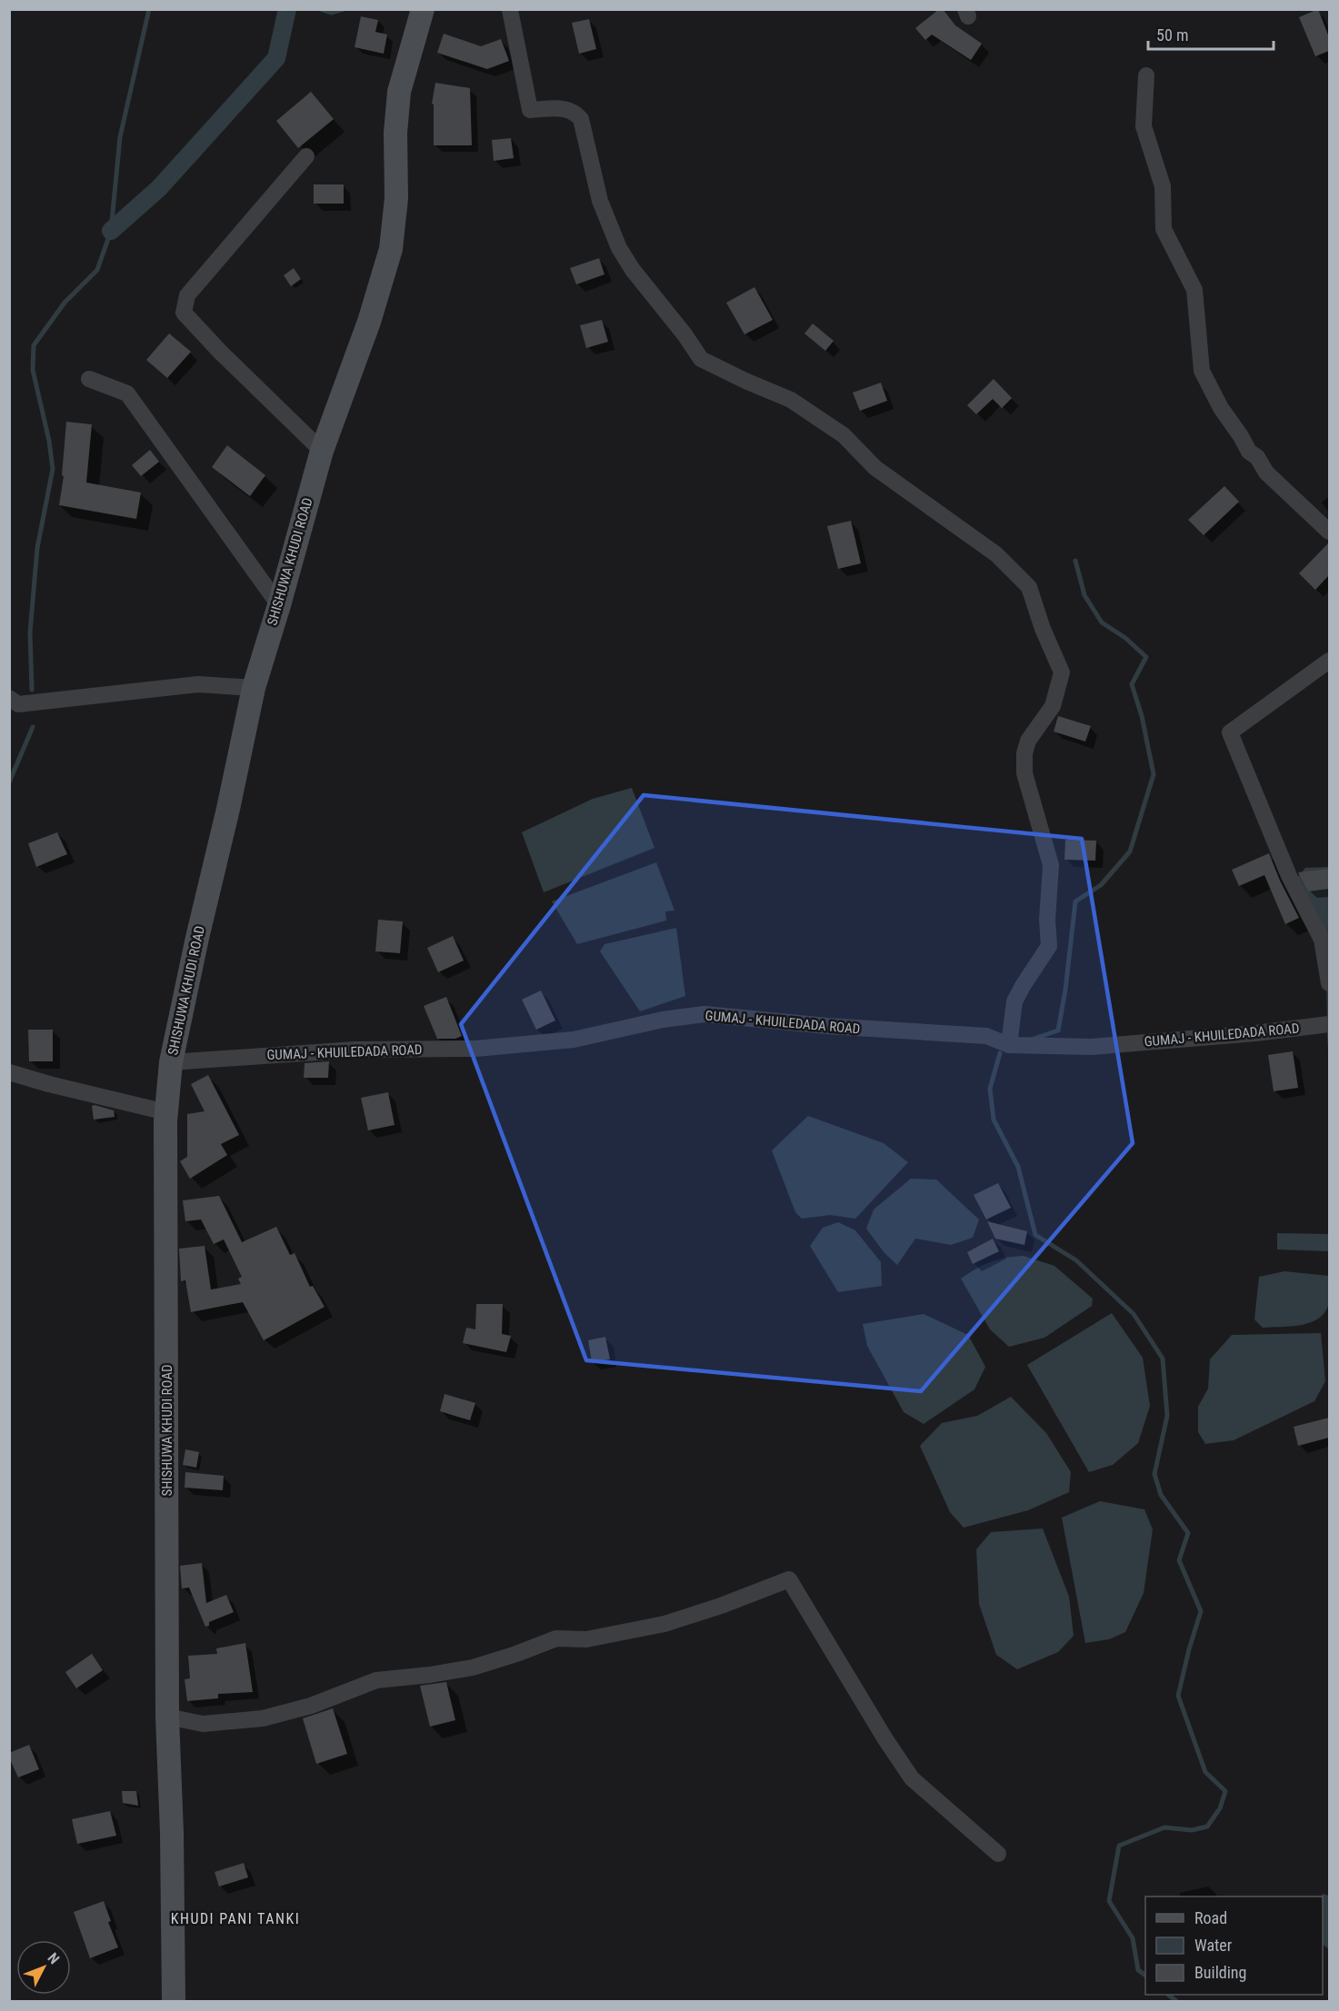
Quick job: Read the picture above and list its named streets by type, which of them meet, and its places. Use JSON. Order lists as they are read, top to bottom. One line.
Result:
{"streets":{"main road":["SHISHUWA KHUDI ROAD"],"street":["GUMAJ - KHUILEDADA ROAD"]},"crossings":[["SHISHUWA KHUDI ROAD","GUMAJ - KHUILEDADA ROAD"]],"districts":["KHUDI PANI TANKI"],"legend":["Road","Water","Building"],"scale_bar":"50 m","north":"top right"}
